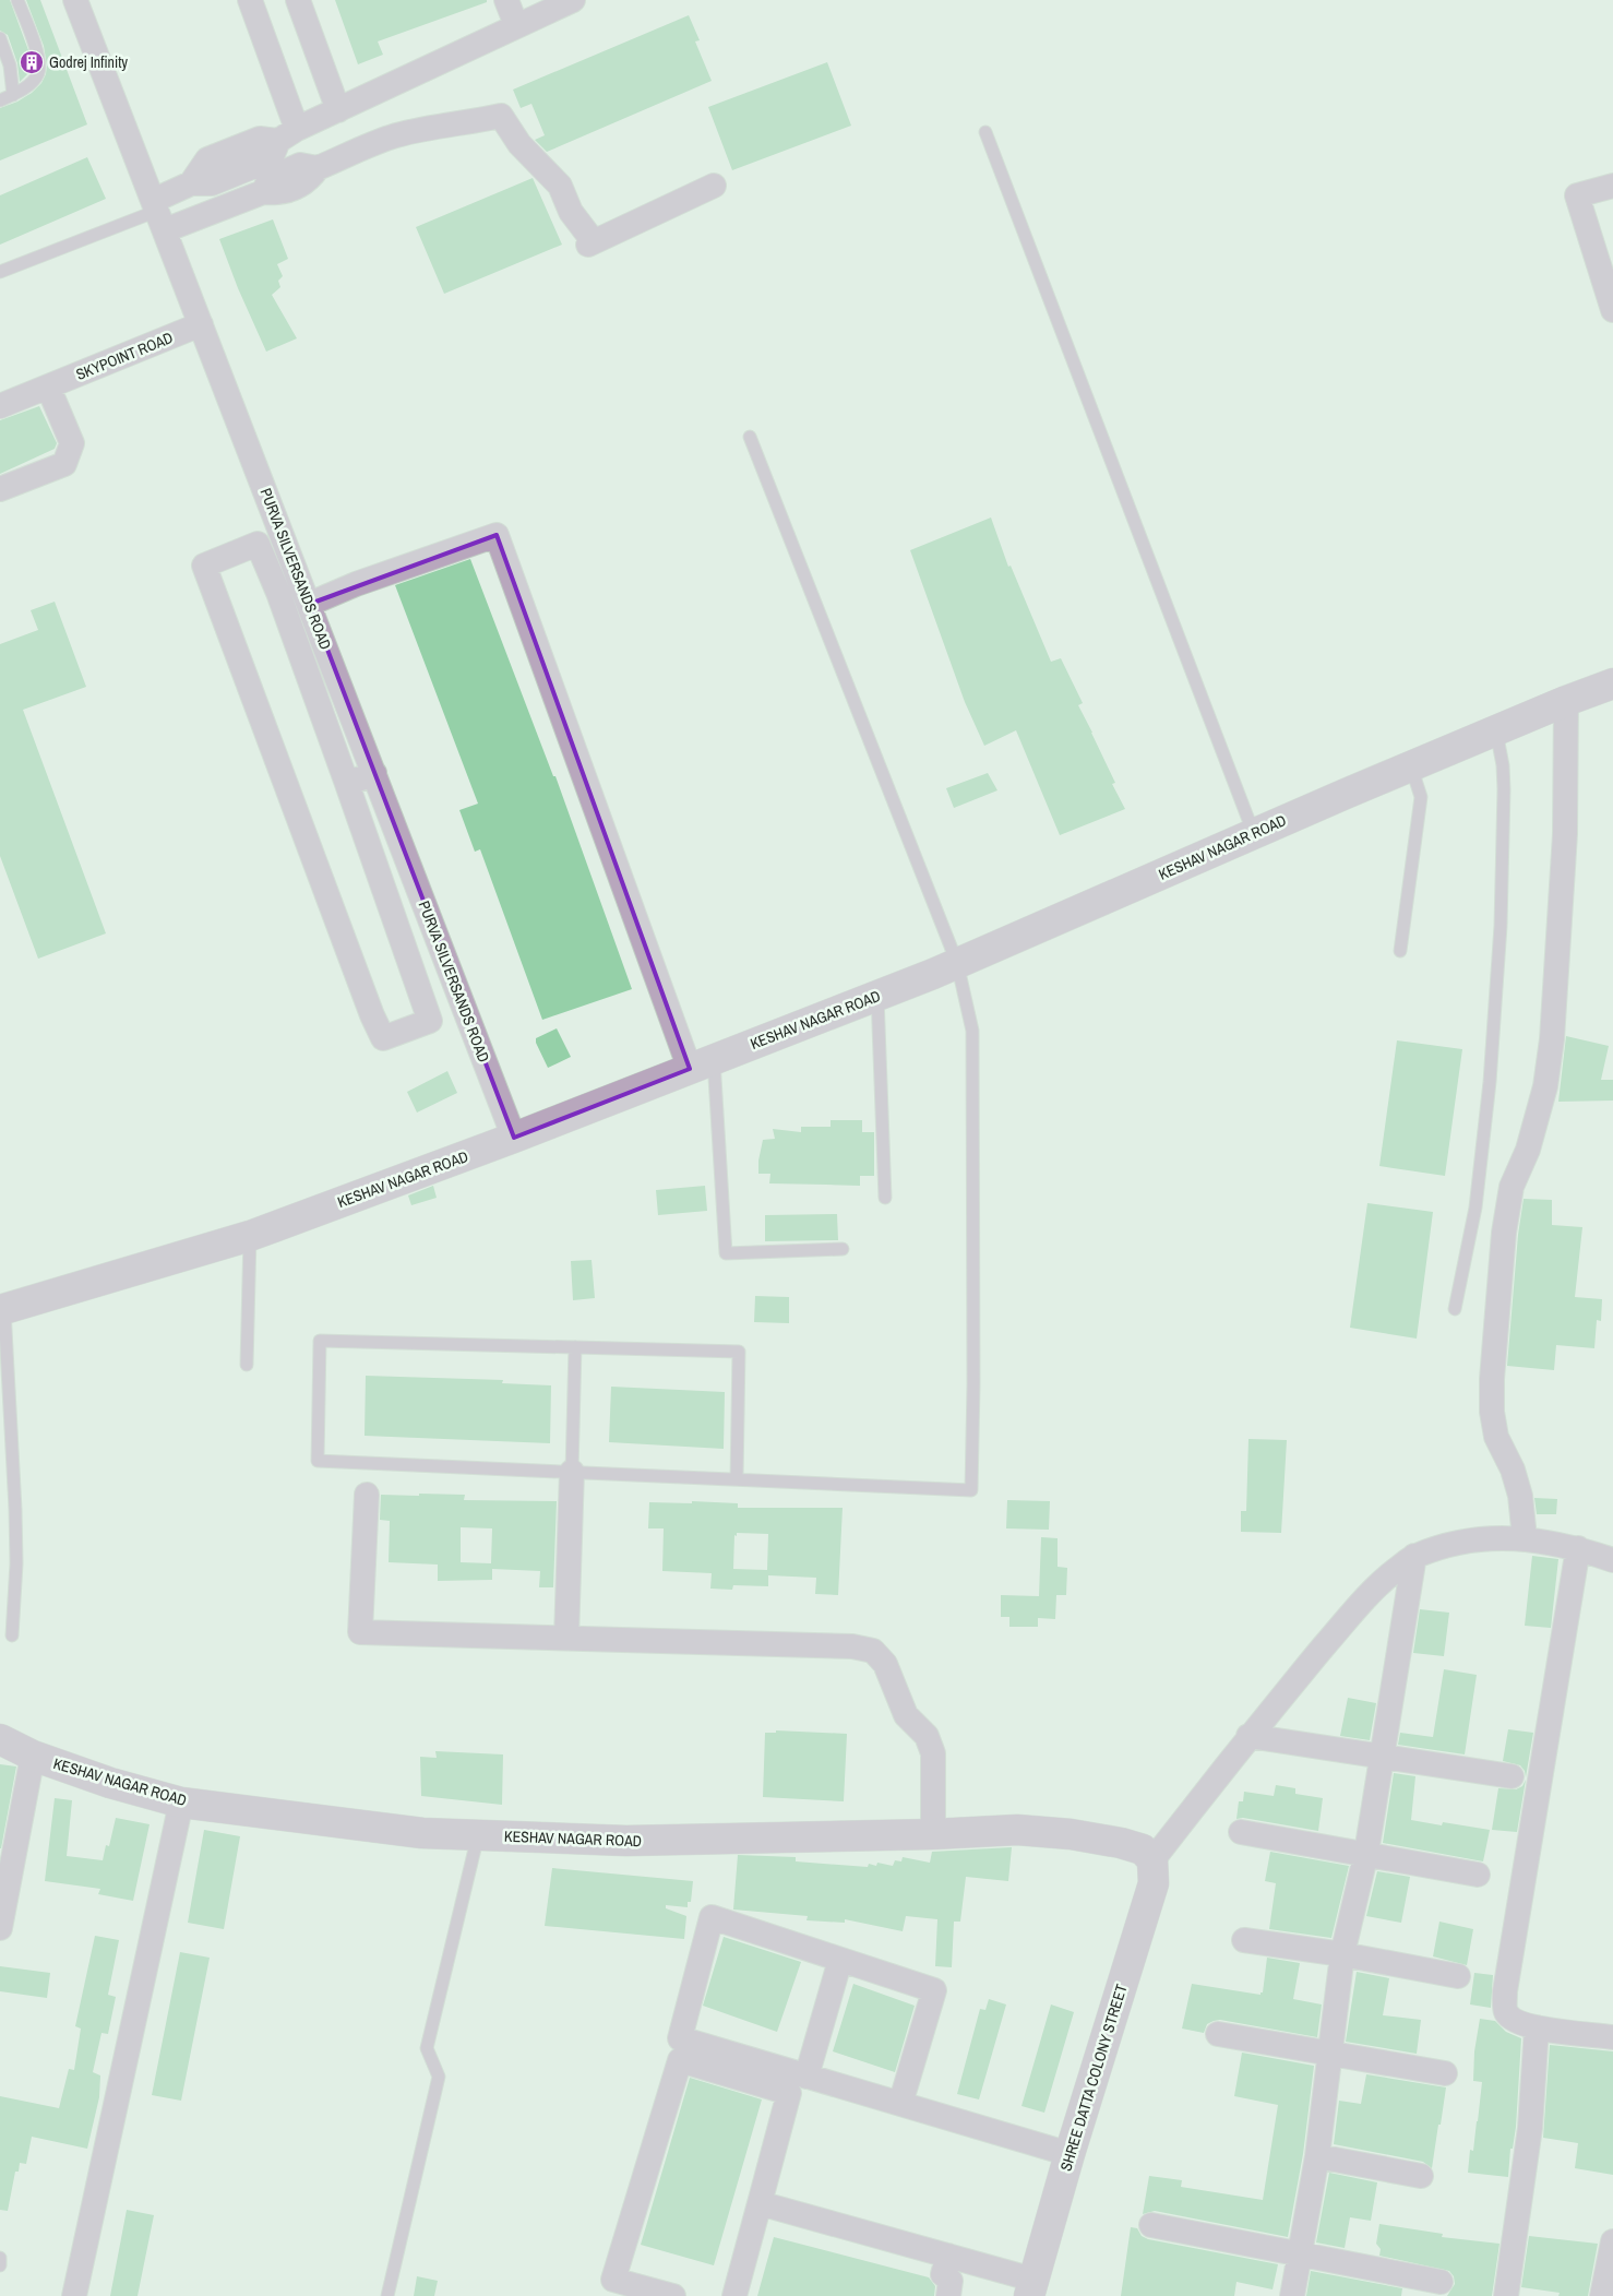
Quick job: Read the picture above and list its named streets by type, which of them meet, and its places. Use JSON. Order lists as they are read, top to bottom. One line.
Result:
{"streets":{"street":["SKYPOINT ROAD","PURVA SILVERSANDS ROAD","KESHAV NAGAR ROAD","SHREE DATTA COLONY STREET"]},"crossings":[["SKYPOINT ROAD","PURVA SILVERSANDS ROAD"],["PURVA SILVERSANDS ROAD","KESHAV NAGAR ROAD"],["KESHAV NAGAR ROAD","SHREE DATTA COLONY STREET"]],"places":{"building":["Godrej Infinity"]}}
